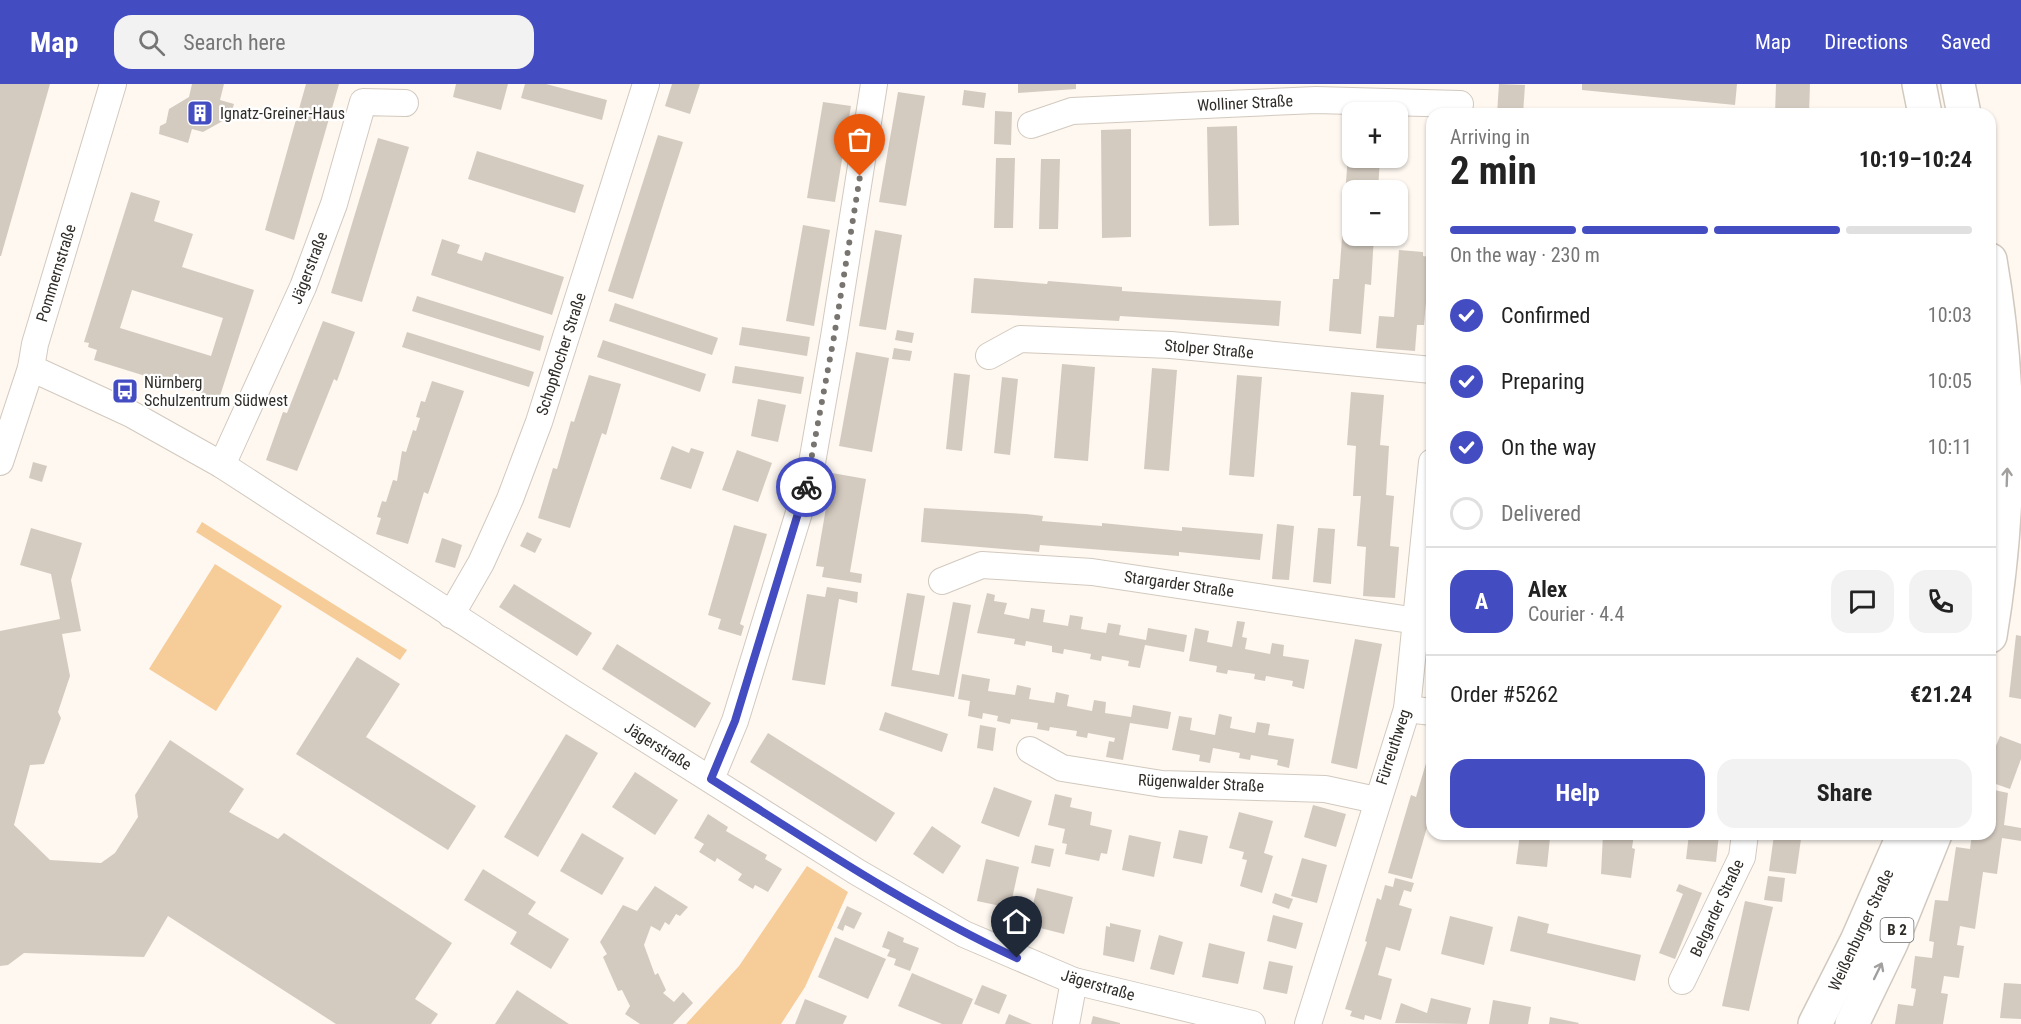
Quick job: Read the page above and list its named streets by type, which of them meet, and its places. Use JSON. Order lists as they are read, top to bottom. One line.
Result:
{"streets":{"main road":["Weißenburger Straße","B 2"],"street":["Wolliner Straße","Jägerstraße","Pommernstraße","Stolper Straße","Schopflocher Straße","Stargarder Straße","Fürreuthweg","Rügenwalder Straße","Belgarder Straße"]},"crossings":[["Jägerstraße","Pommernstraße"],["Jägerstraße","Schopflocher Straße"],["Stargarder Straße","Fürreuthweg"],["Fürreuthweg","Rügenwalder Straße"]],"places":{"building":["Ignatz-Greiner-Haus"],"bus stop":["Nürnberg Schulzentrum Südwest"]},"page":{"header":"Map","search":"Search here","nav":["Map","Directions","Saved"],"map_buttons":["+","−"],"heading":["2 min","Arriving in","10:19–10:24"],"panel":["Alex","Courier · 4.4","Order #5262","€21.24"],"bar":"On the way · 230 m","list":[["Confirmed","10:03"],["Preparing","10:05"],["On the way","10:11"],"Delivered"],"round":"A","buttons":["Help","Share"]}}
